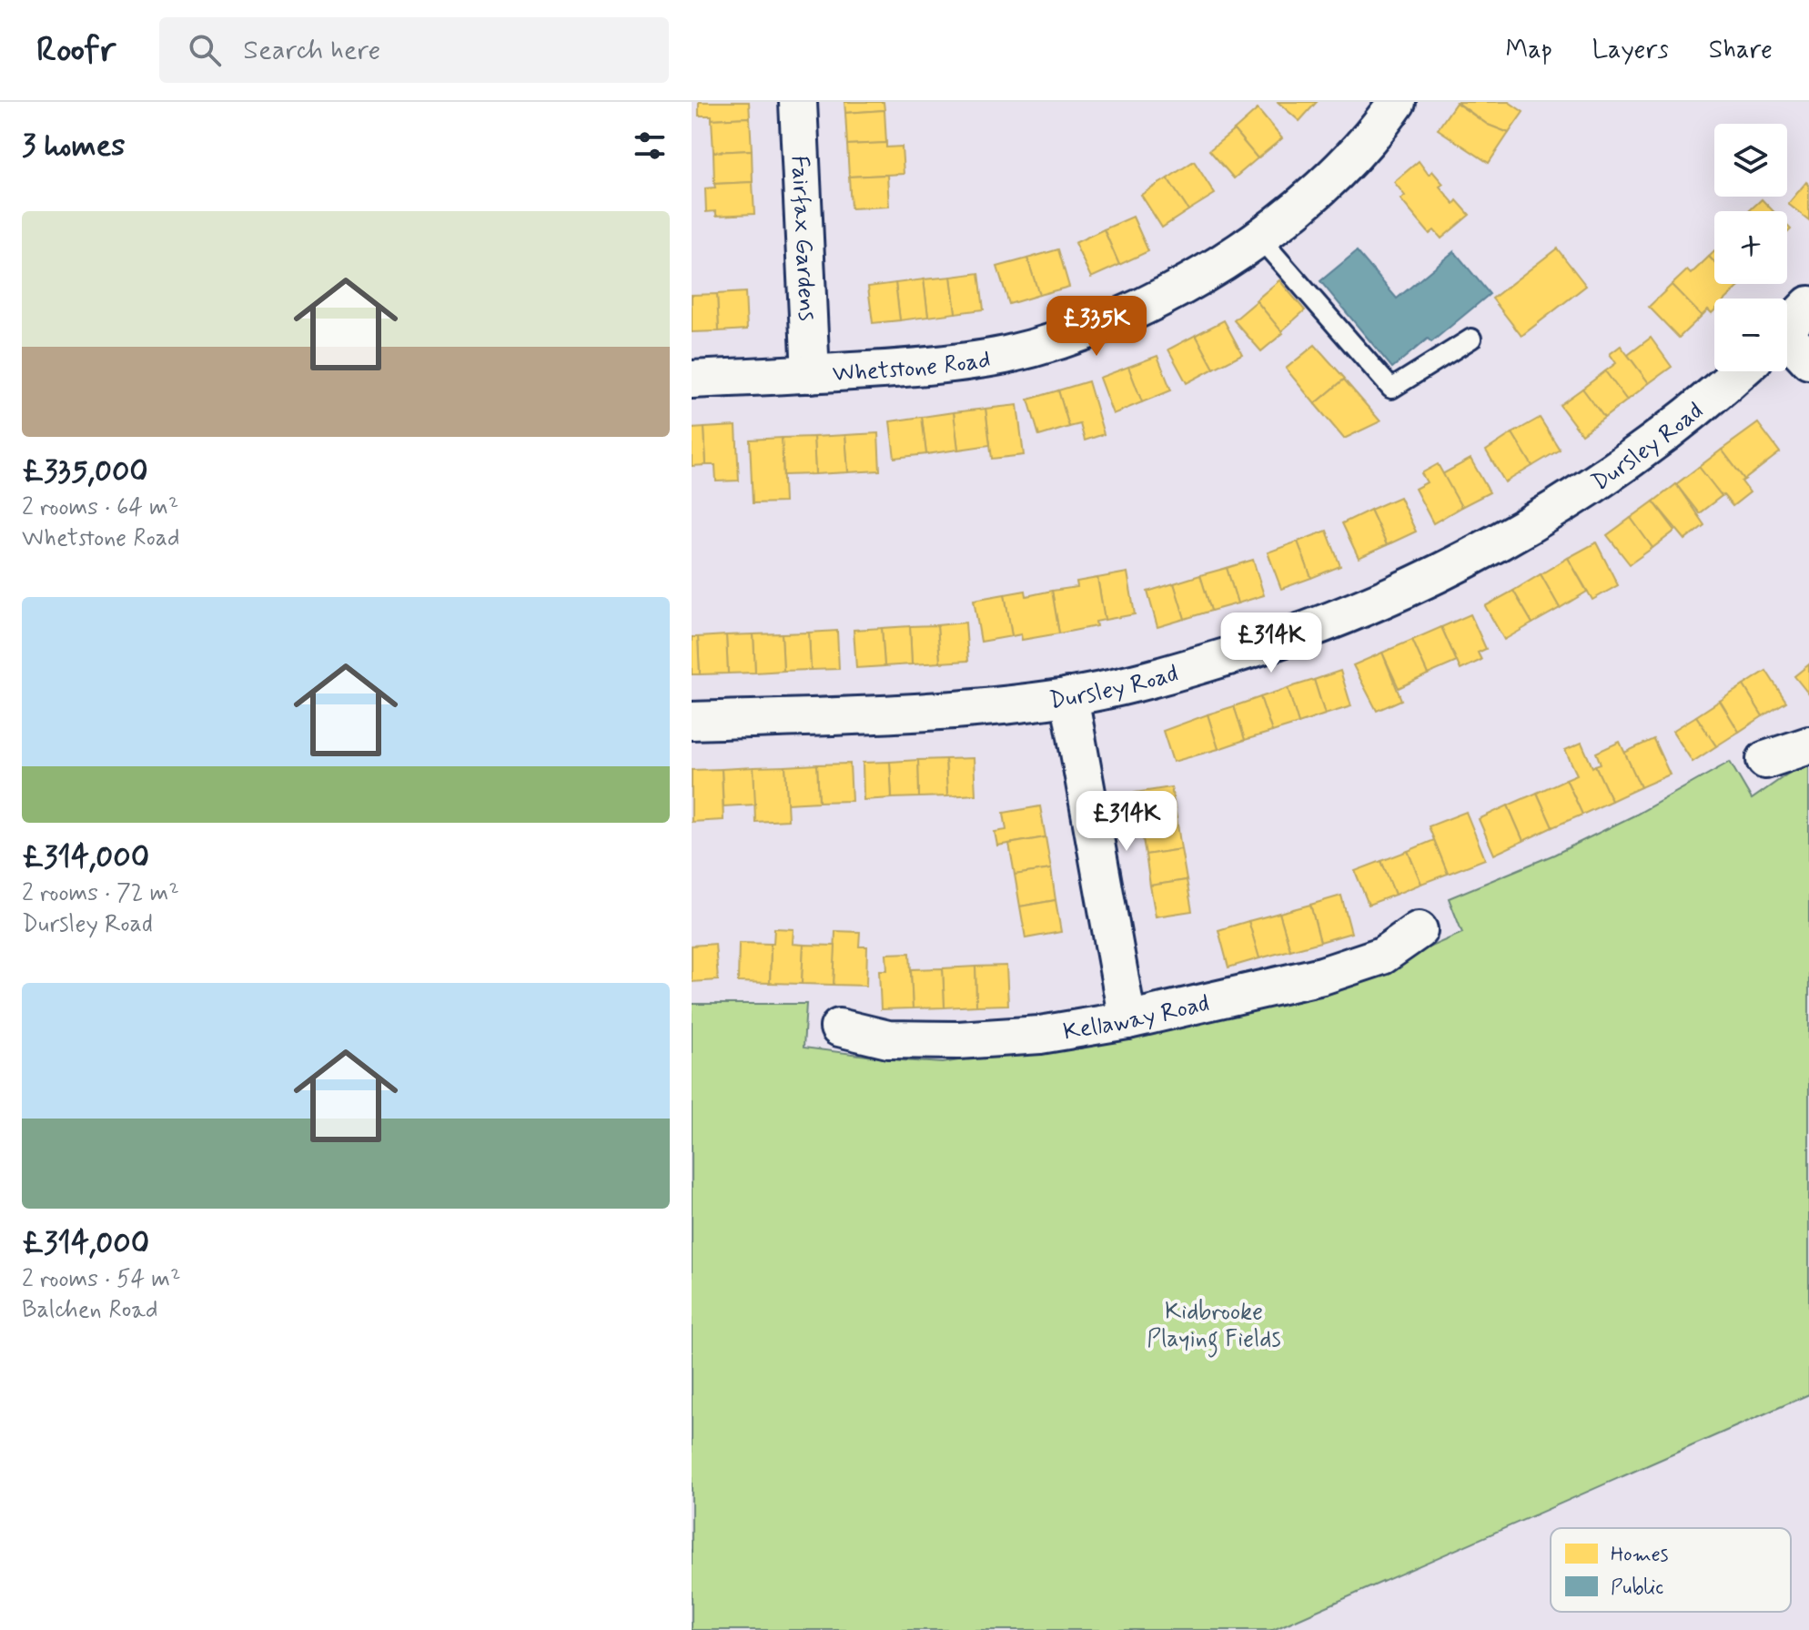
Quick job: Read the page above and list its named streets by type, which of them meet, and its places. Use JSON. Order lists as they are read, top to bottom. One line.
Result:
{"streets":{"street":["Fairfax Gardens","Whetstone Road","Dursley Road","Kellaway Road"]},"crossings":[["Fairfax Gardens","Whetstone Road"]],"parks":["Kidbrooke Playing Fields"],"legend":["Homes","Public"],"page":{"header":"Roofr","search":"Search here","nav":["Map","Layers","Share"],"heading":"3 homes","map_buttons":["+","−"],"list":[{"name":"£335,000","note":"2 rooms · 64 m² · Whetstone Road"},{"name":"£314,000","note":"2 rooms · 72 m² · Dursley Road"},{"name":"£314,000","note":"2 rooms · 54 m² · Balchen Road"}],"price":["£335K","£314K","£314K"]}}
